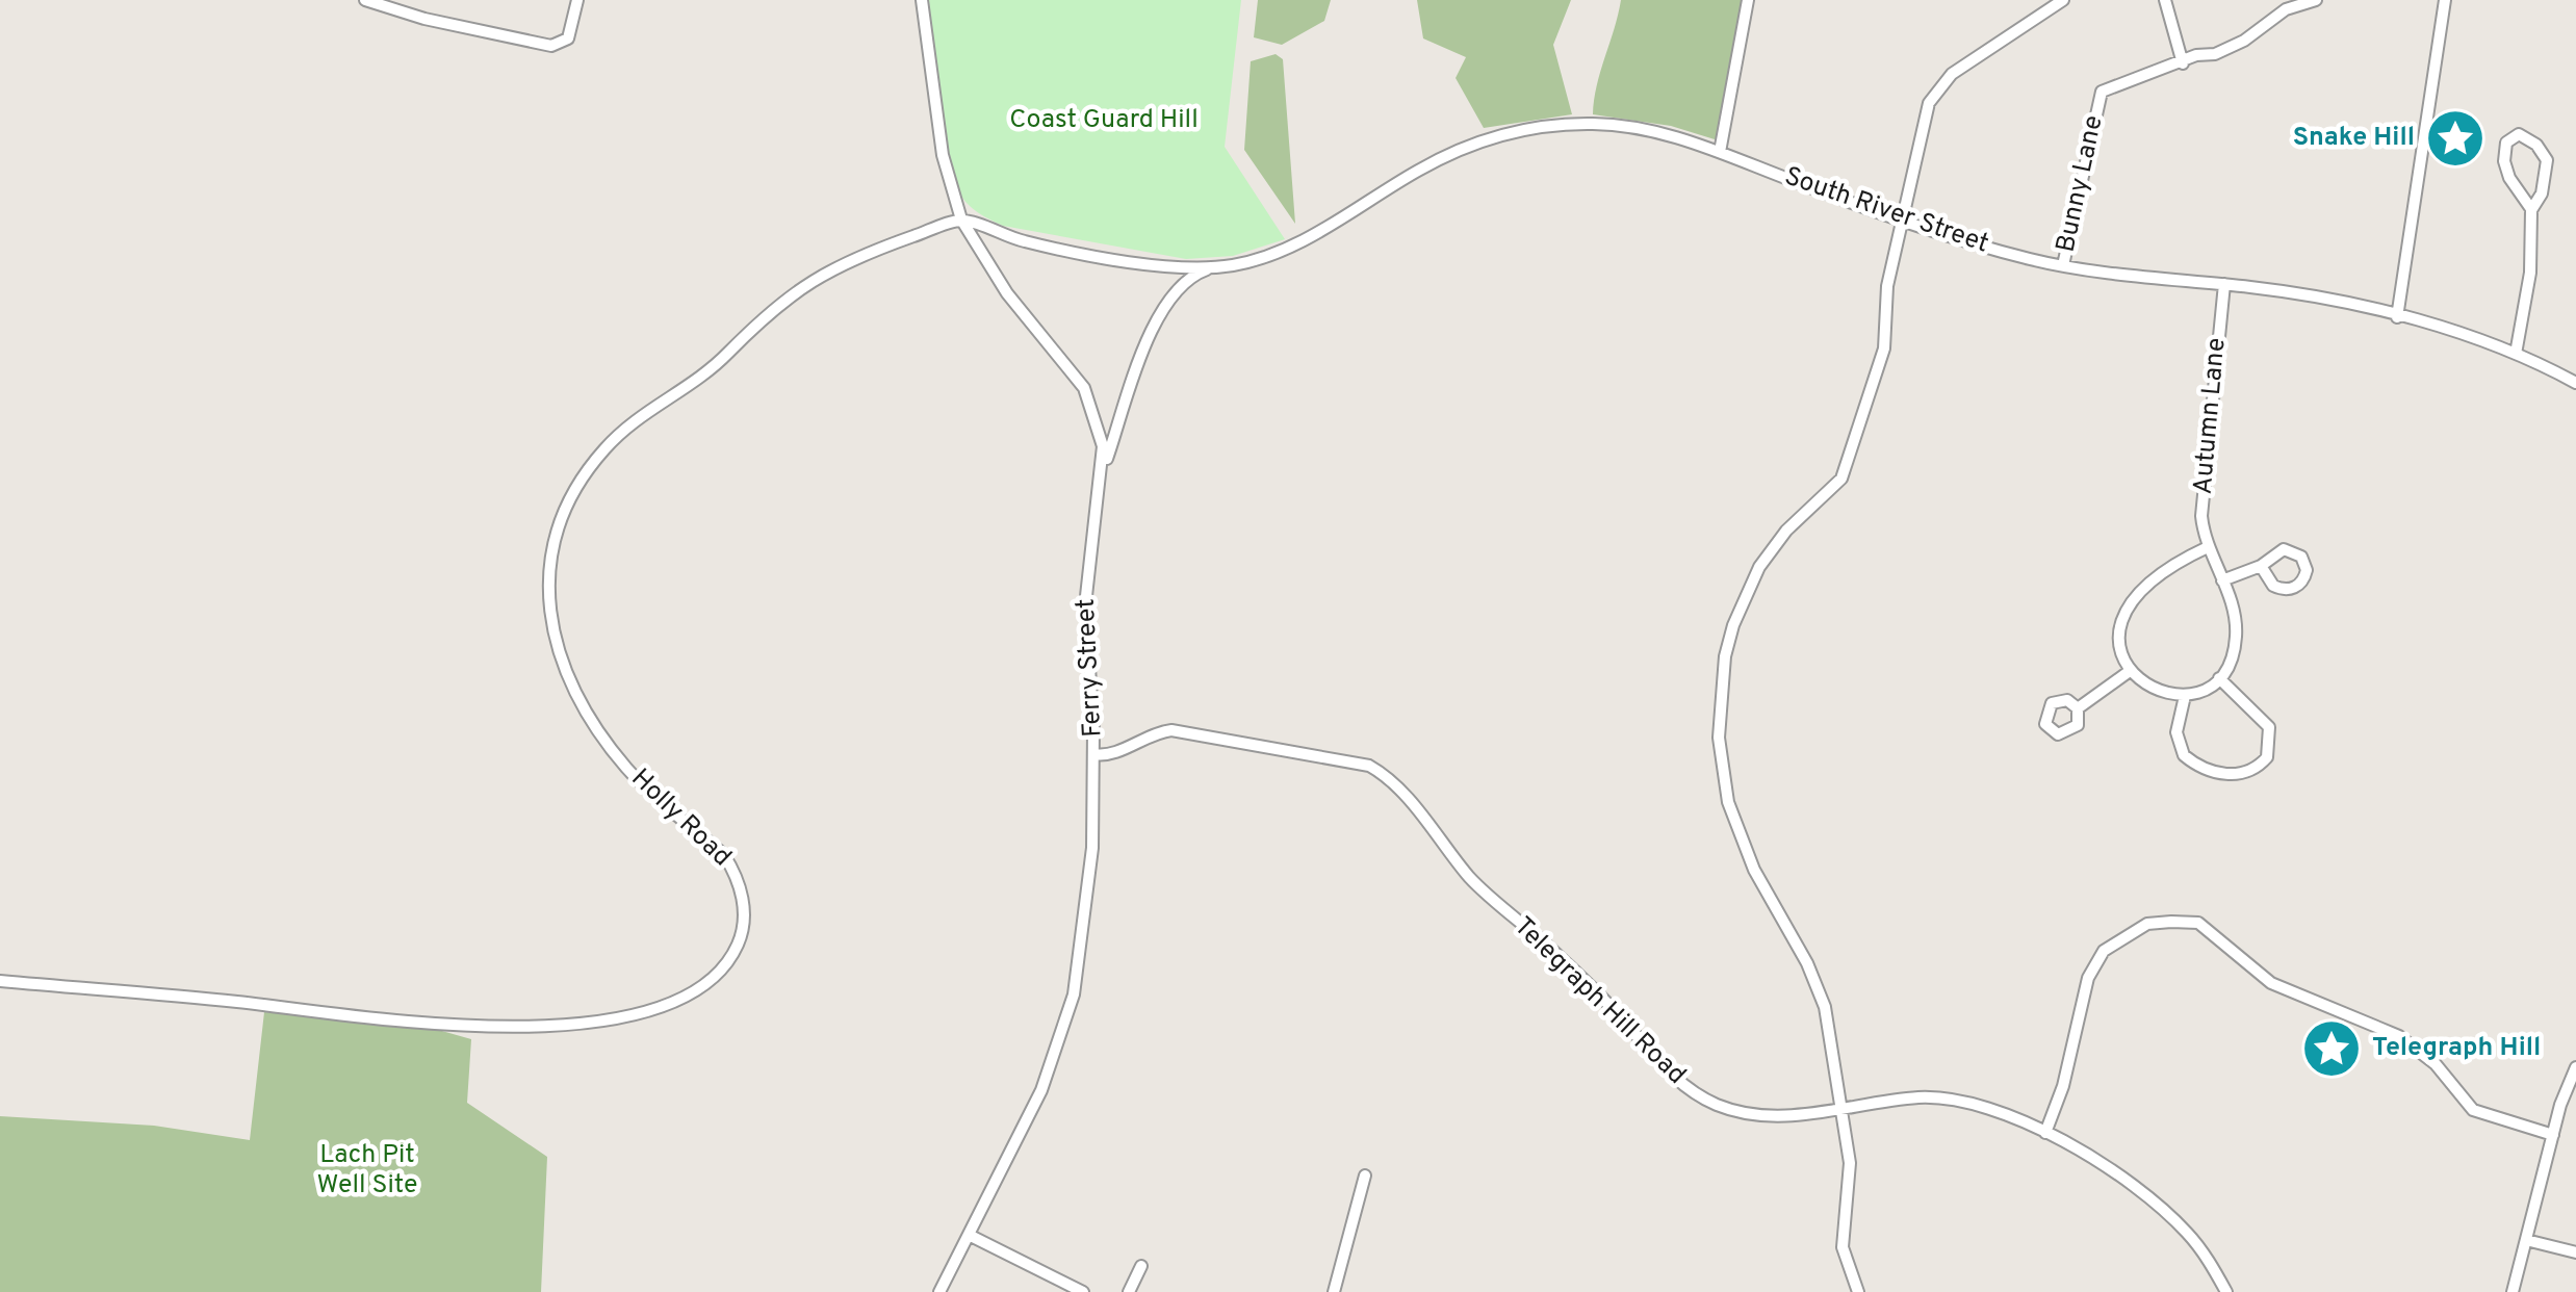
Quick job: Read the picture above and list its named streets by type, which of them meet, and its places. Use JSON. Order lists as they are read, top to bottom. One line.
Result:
{"streets":{"street":["Bunny Lane","South River Street","Autumn Lane","Ferry Street","Holly Road","Telegraph Hill Road"]},"crossings":[["Bunny Lane","South River Street"],["South River Street","Autumn Lane"],["South River Street","Ferry Street"],["South River Street","Holly Road"],["Ferry Street","Holly Road"],["Ferry Street","Telegraph Hill Road"]],"parks":["Coast Guard Hill","Lach Pit Well Site"],"places":{"place":["Snake Hill","Telegraph Hill"]}}
